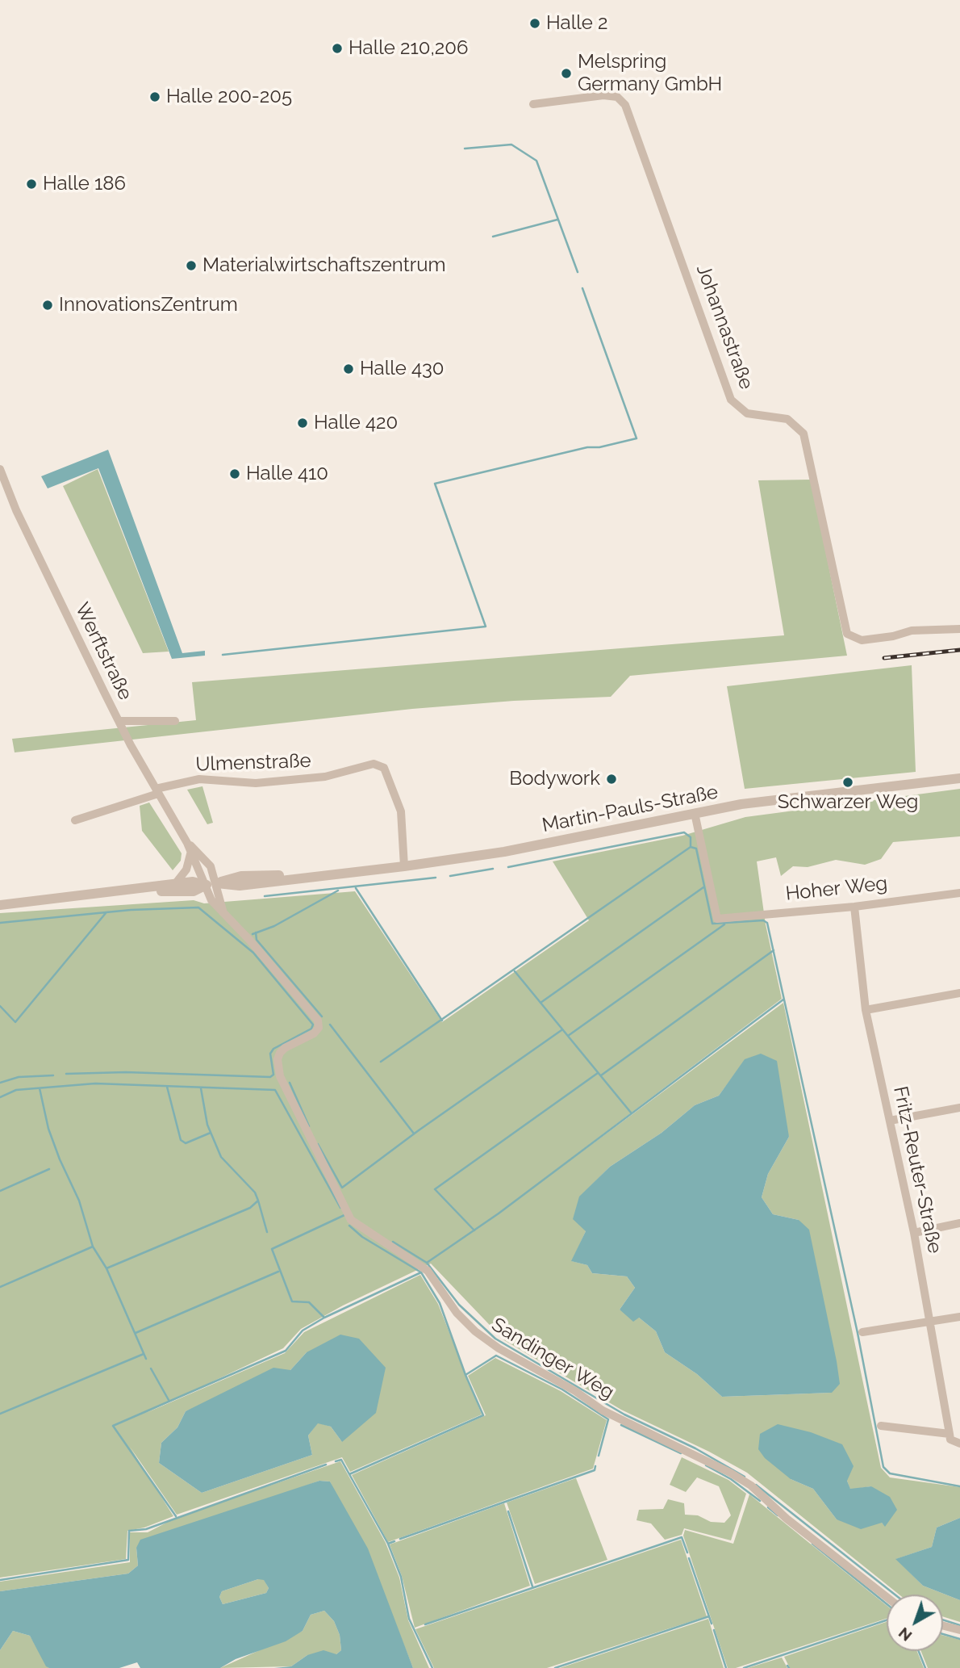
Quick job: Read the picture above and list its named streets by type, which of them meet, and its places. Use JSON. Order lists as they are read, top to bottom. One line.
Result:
{"streets":{"street":["Johannastraße","Werftstraße","Ulmenstraße","Martin-Pauls-Straße","Hoher Weg","Fritz-Reuter-Straße","Sandinger Weg"]},"crossings":[["Werftstraße","Ulmenstraße"],["Werftstraße","Martin-Pauls-Straße"],["Werftstraße","Sandinger Weg"],["Ulmenstraße","Martin-Pauls-Straße"],["Martin-Pauls-Straße","Hoher Weg"],["Martin-Pauls-Straße","Sandinger Weg"],["Hoher Weg","Fritz-Reuter-Straße"]],"places":["Halle 2","Halle 210,206","Melspring Germany GmbH","Halle 200-205","Halle 186","Materialwirtschaftszentrum","InnovationsZentrum","Halle 430","Halle 420","Halle 410","Bodywork","Schwarzer Weg"],"north":"bottom left"}
